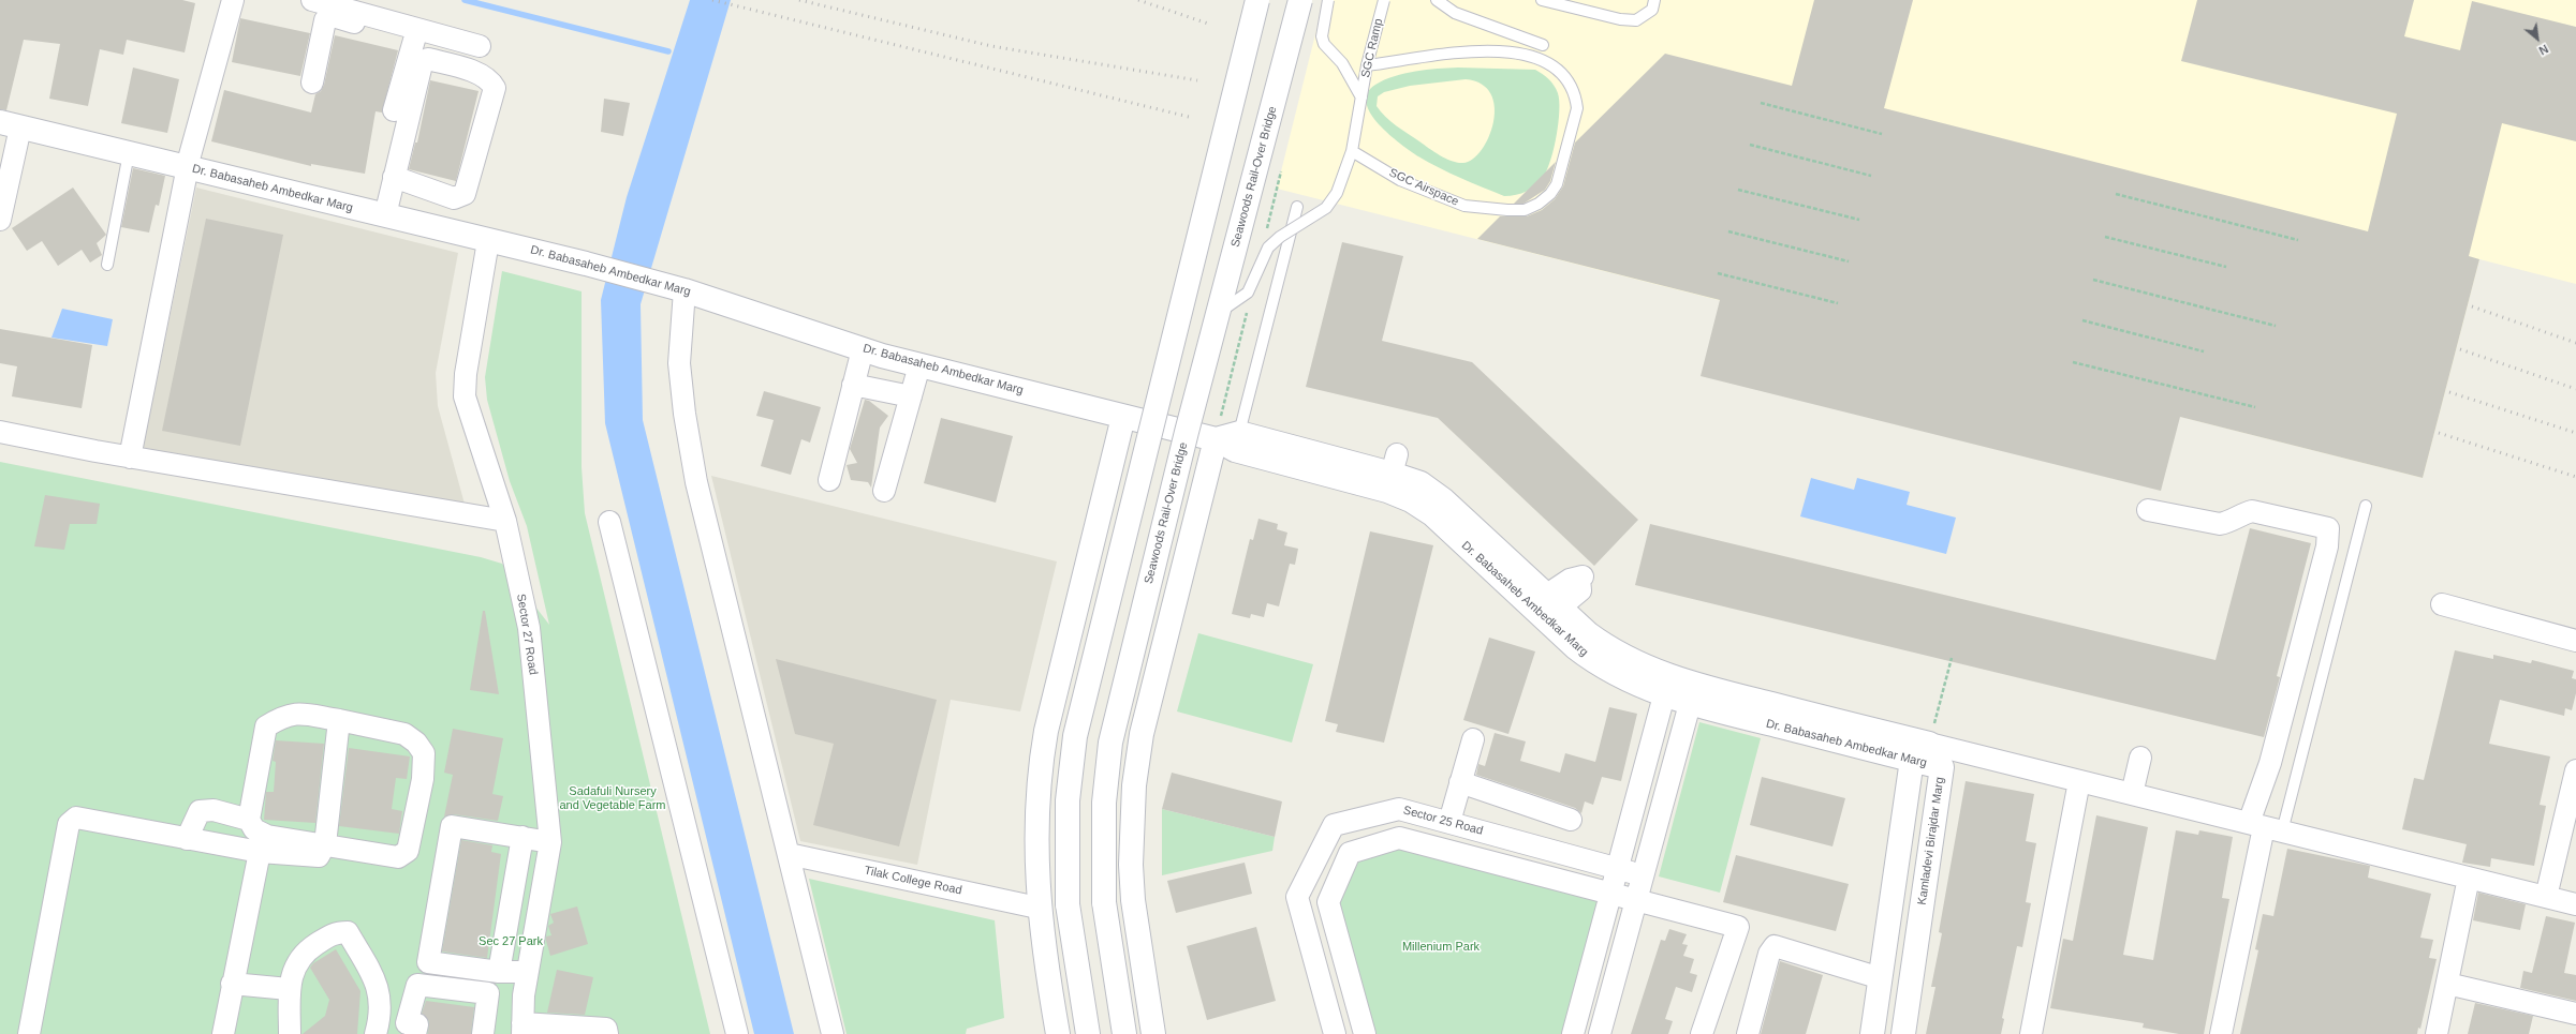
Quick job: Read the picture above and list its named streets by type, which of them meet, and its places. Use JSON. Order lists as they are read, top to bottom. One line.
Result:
{"streets":{"street":["Seawoods Rail-Over Bridge","Dr. Babasaheb Ambedkar Marg","Sector 27 Road","Sector 25 Road","Kamladevi Birajdar Marg","Tilak College Road"],"lane":["SGC Ramp","SGC Airspace"]},"crossings":[["SGC Ramp","Seawoods Rail-Over Bridge"],["SGC Ramp","SGC Airspace"],["Dr. Babasaheb Ambedkar Marg","Sector 27 Road"],["Dr. Babasaheb Ambedkar Marg","Kamladevi Birajdar Marg"]],"parks":["Sadafuli Nursery and Vegetable Farm","Sec 27 Park","Millenium Park"],"north":"bottom right"}
